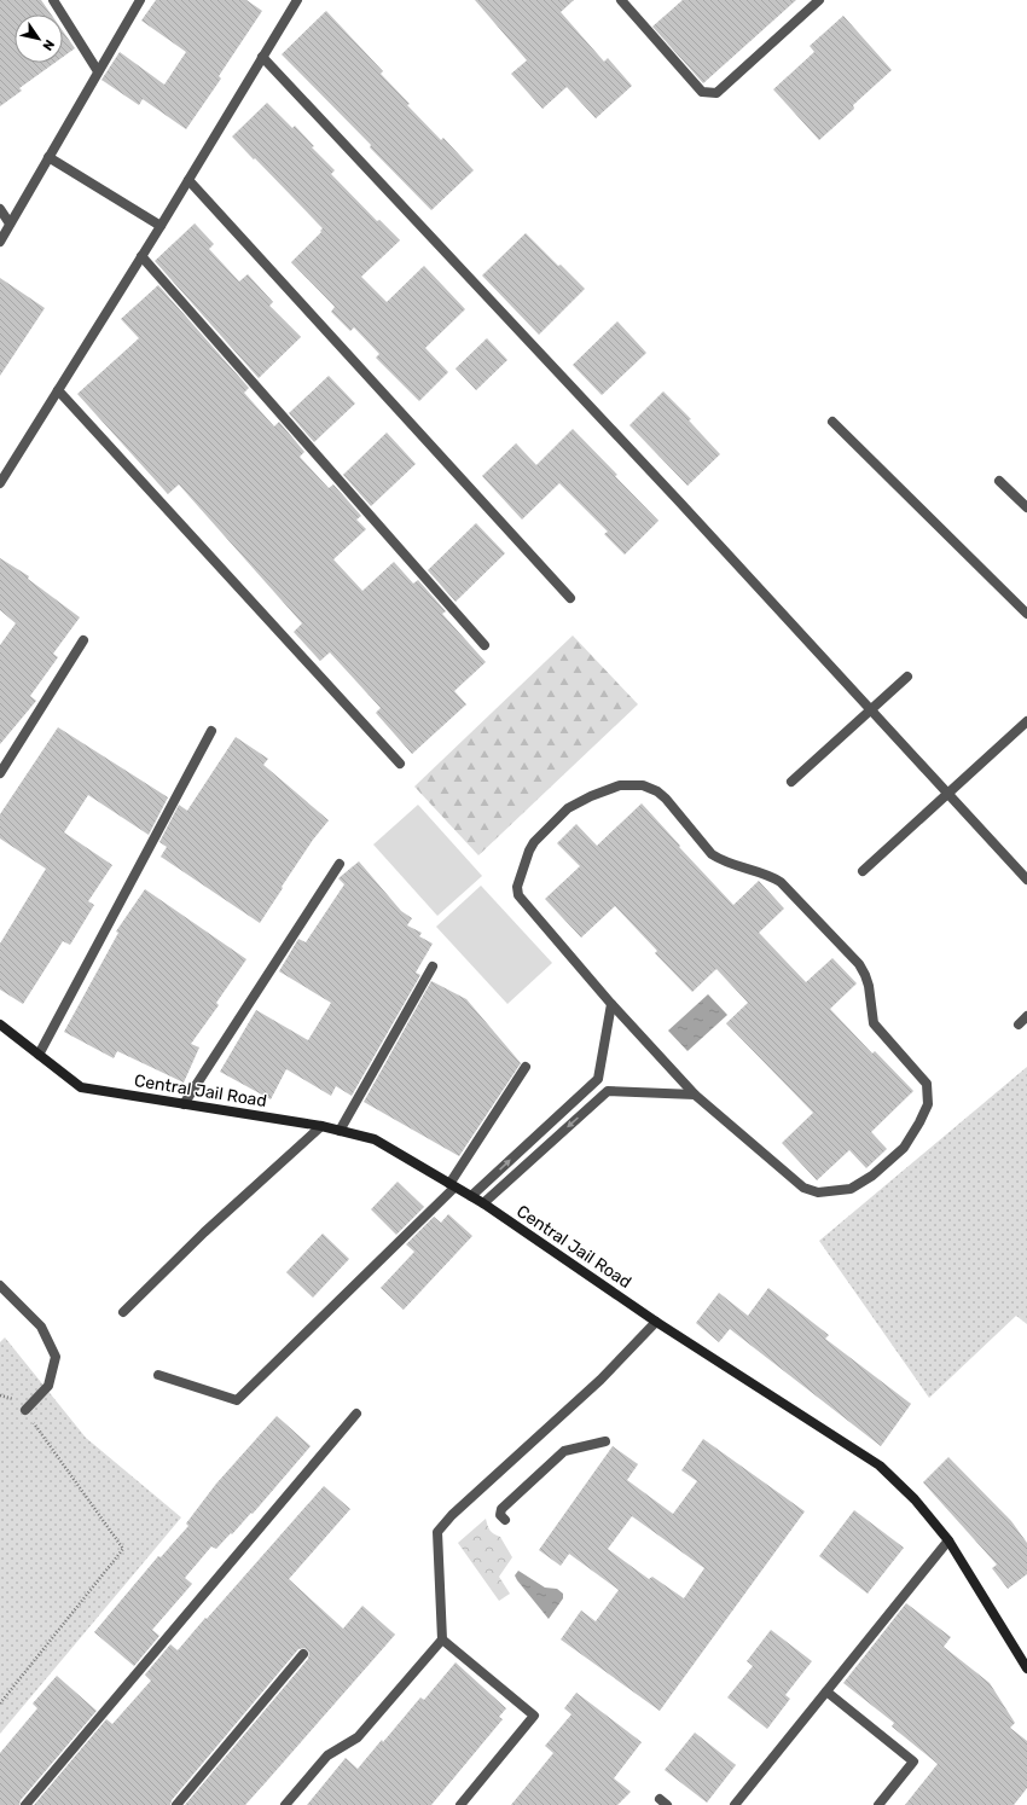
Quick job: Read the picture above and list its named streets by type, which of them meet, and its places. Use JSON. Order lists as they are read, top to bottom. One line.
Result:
{"streets":{"main road":["Central Jail Road"]},"north":"bottom right"}
